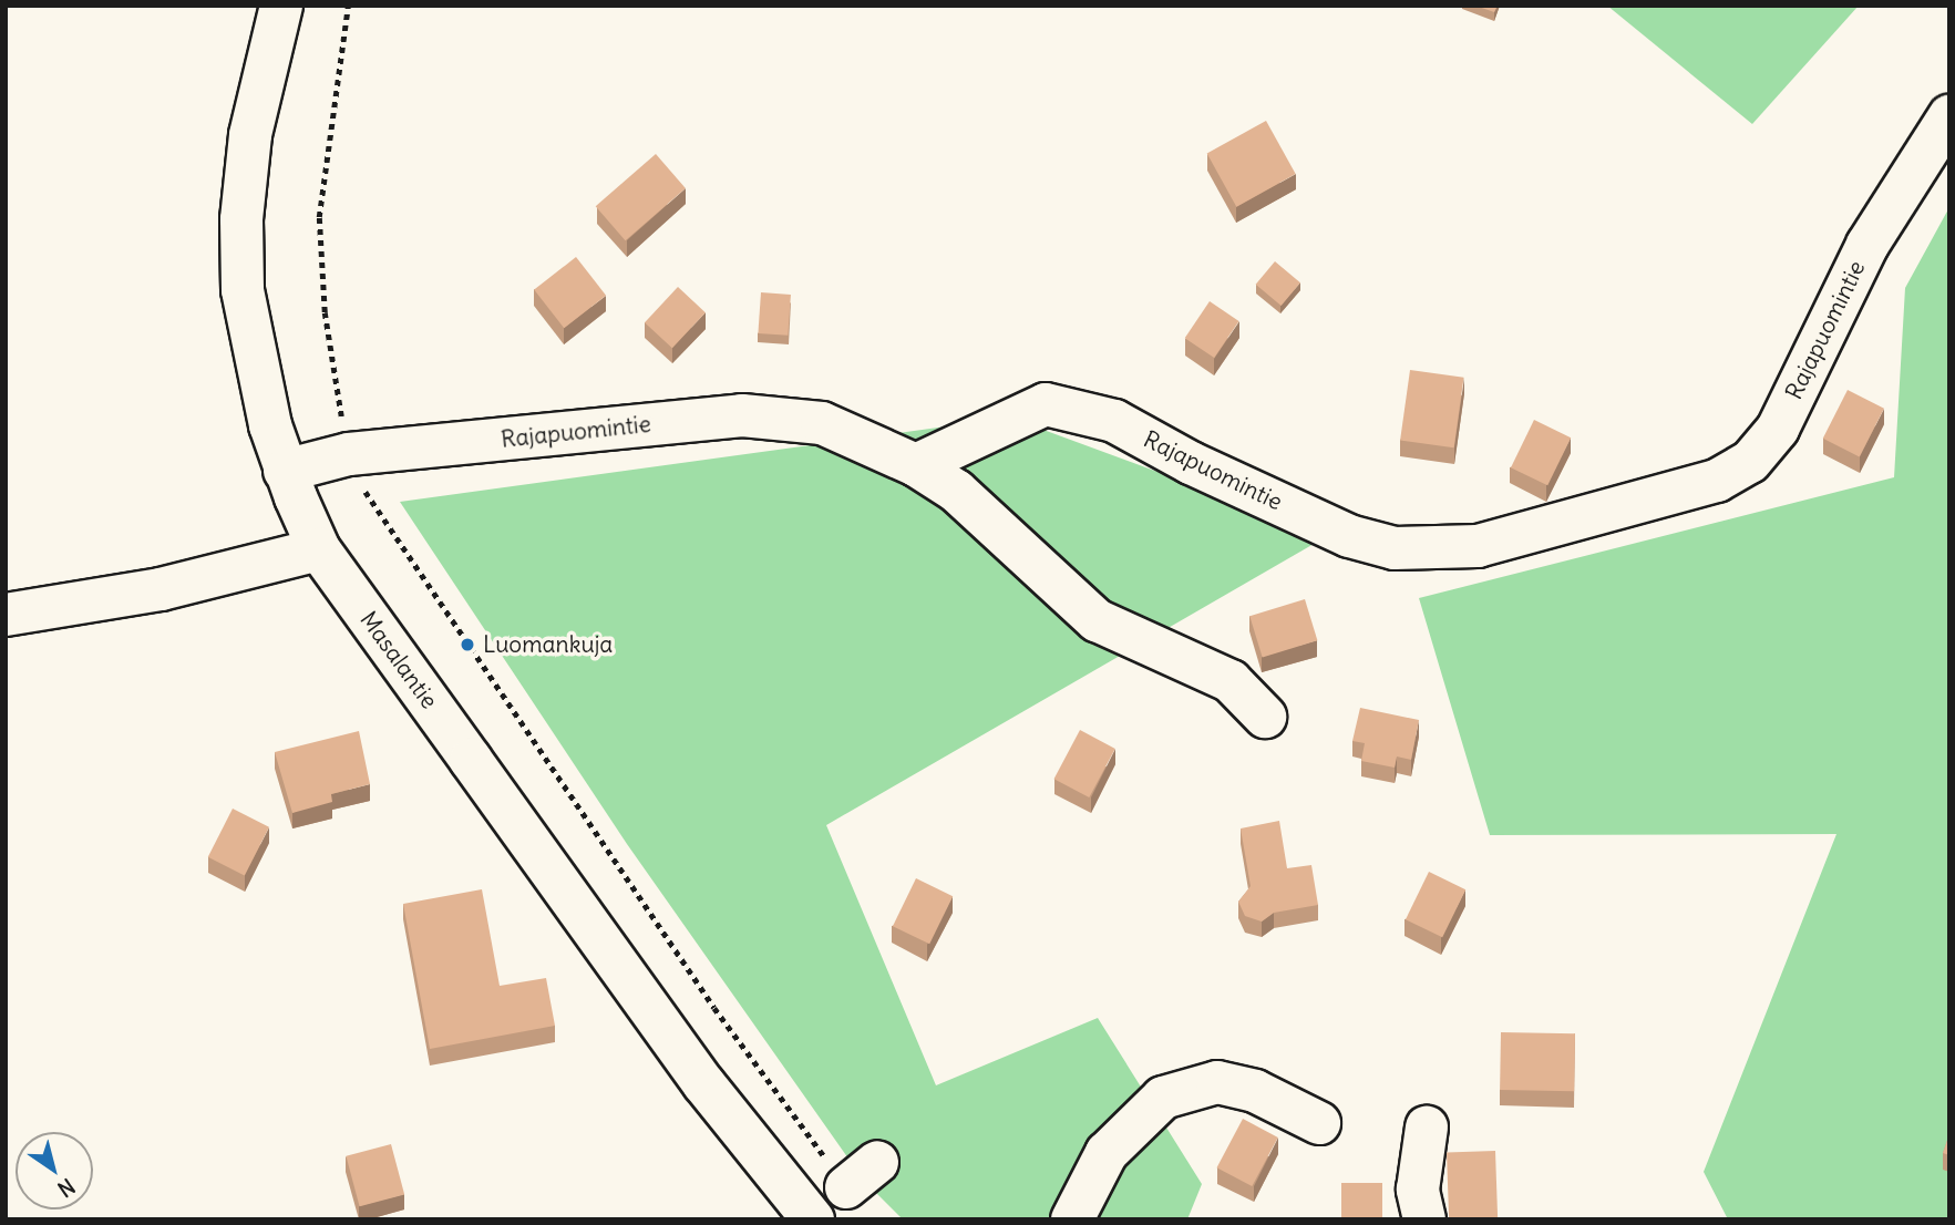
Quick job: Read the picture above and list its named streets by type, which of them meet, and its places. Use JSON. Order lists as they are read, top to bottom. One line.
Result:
{"streets":{"street":["Rajapuomintie","Masalantie"]},"crossings":[["Rajapuomintie","Masalantie"]],"places":["Luomankuja"],"north":"bottom right"}
